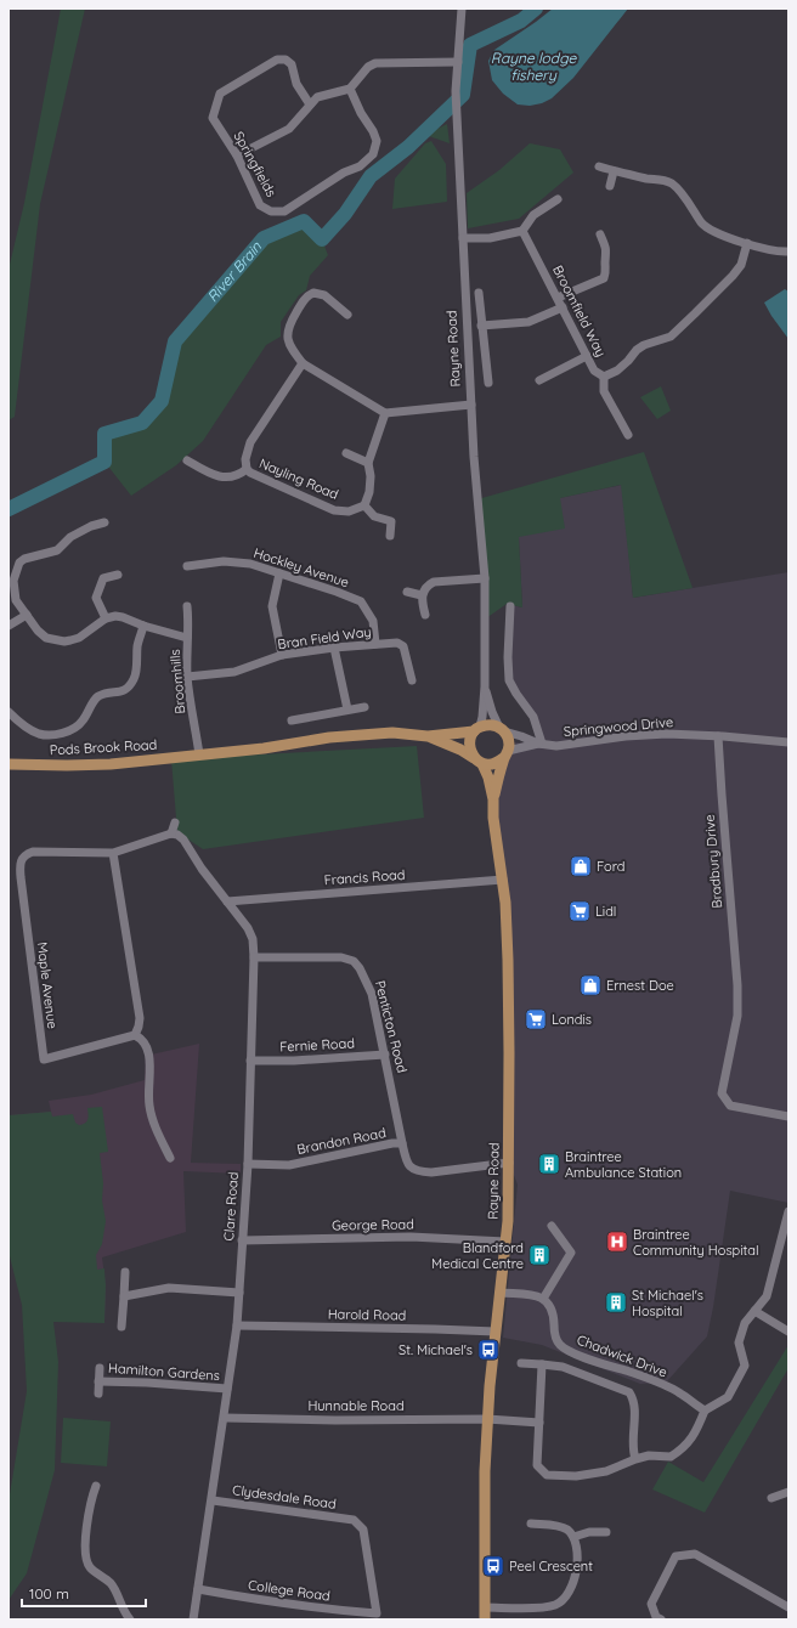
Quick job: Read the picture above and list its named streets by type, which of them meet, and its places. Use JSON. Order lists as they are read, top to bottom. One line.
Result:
{"streets":{"main road":["Rayne Road","Pods Brook Road"],"street":["Springfields","Broomfield Way","Nayling Road","Hockley Avenue","Bran Field Way","Broomhills","Springwood Drive","Bradbury Drive","Francis Road","Maple Avenue","Penticton Road","Fernie Road","Brandon Road","Clare Road","George Road","Harold Road","Chadwick Drive","Hamilton Gardens","Hunnable Road","Clydesdale Road","College Road"]},"crossings":[["Rayne Road","Springwood Drive"],["Rayne Road","Francis Road"],["Rayne Road","Brandon Road"],["Rayne Road","George Road"],["Rayne Road","Harold Road"],["Rayne Road","Hunnable Road"],["Hockley Avenue","Bran Field Way"],["Bran Field Way","Broomhills"],["Broomhills","Pods Brook Road"],["Springwood Drive","Bradbury Drive"],["Francis Road","Clare Road"],["Penticton Road","Fernie Road"],["Penticton Road","Brandon Road"],["Penticton Road","Clare Road"],["Fernie Road","Clare Road"],["Brandon Road","Clare Road"],["Clare Road","George Road"],["Clare Road","Harold Road"],["Clare Road","Hamilton Gardens"],["Clare Road","Hunnable Road"],["Clare Road","Clydesdale Road"],["Clare Road","College Road"],["Clydesdale Road","College Road"]],"water":["Rayne lodge fishery","River Brain"],"places":{"shop":["Ford","Ernest Doe"],"supermarket":["Lidl","Londis"],"building":["Braintree Ambulance Station","Blandford Medical Centre","St Michael's Hospital"],"hospital":["Braintree Community Hospital"],"bus stop":["St. Michael's","Peel Crescent"]},"scale_bar":"100 m"}
